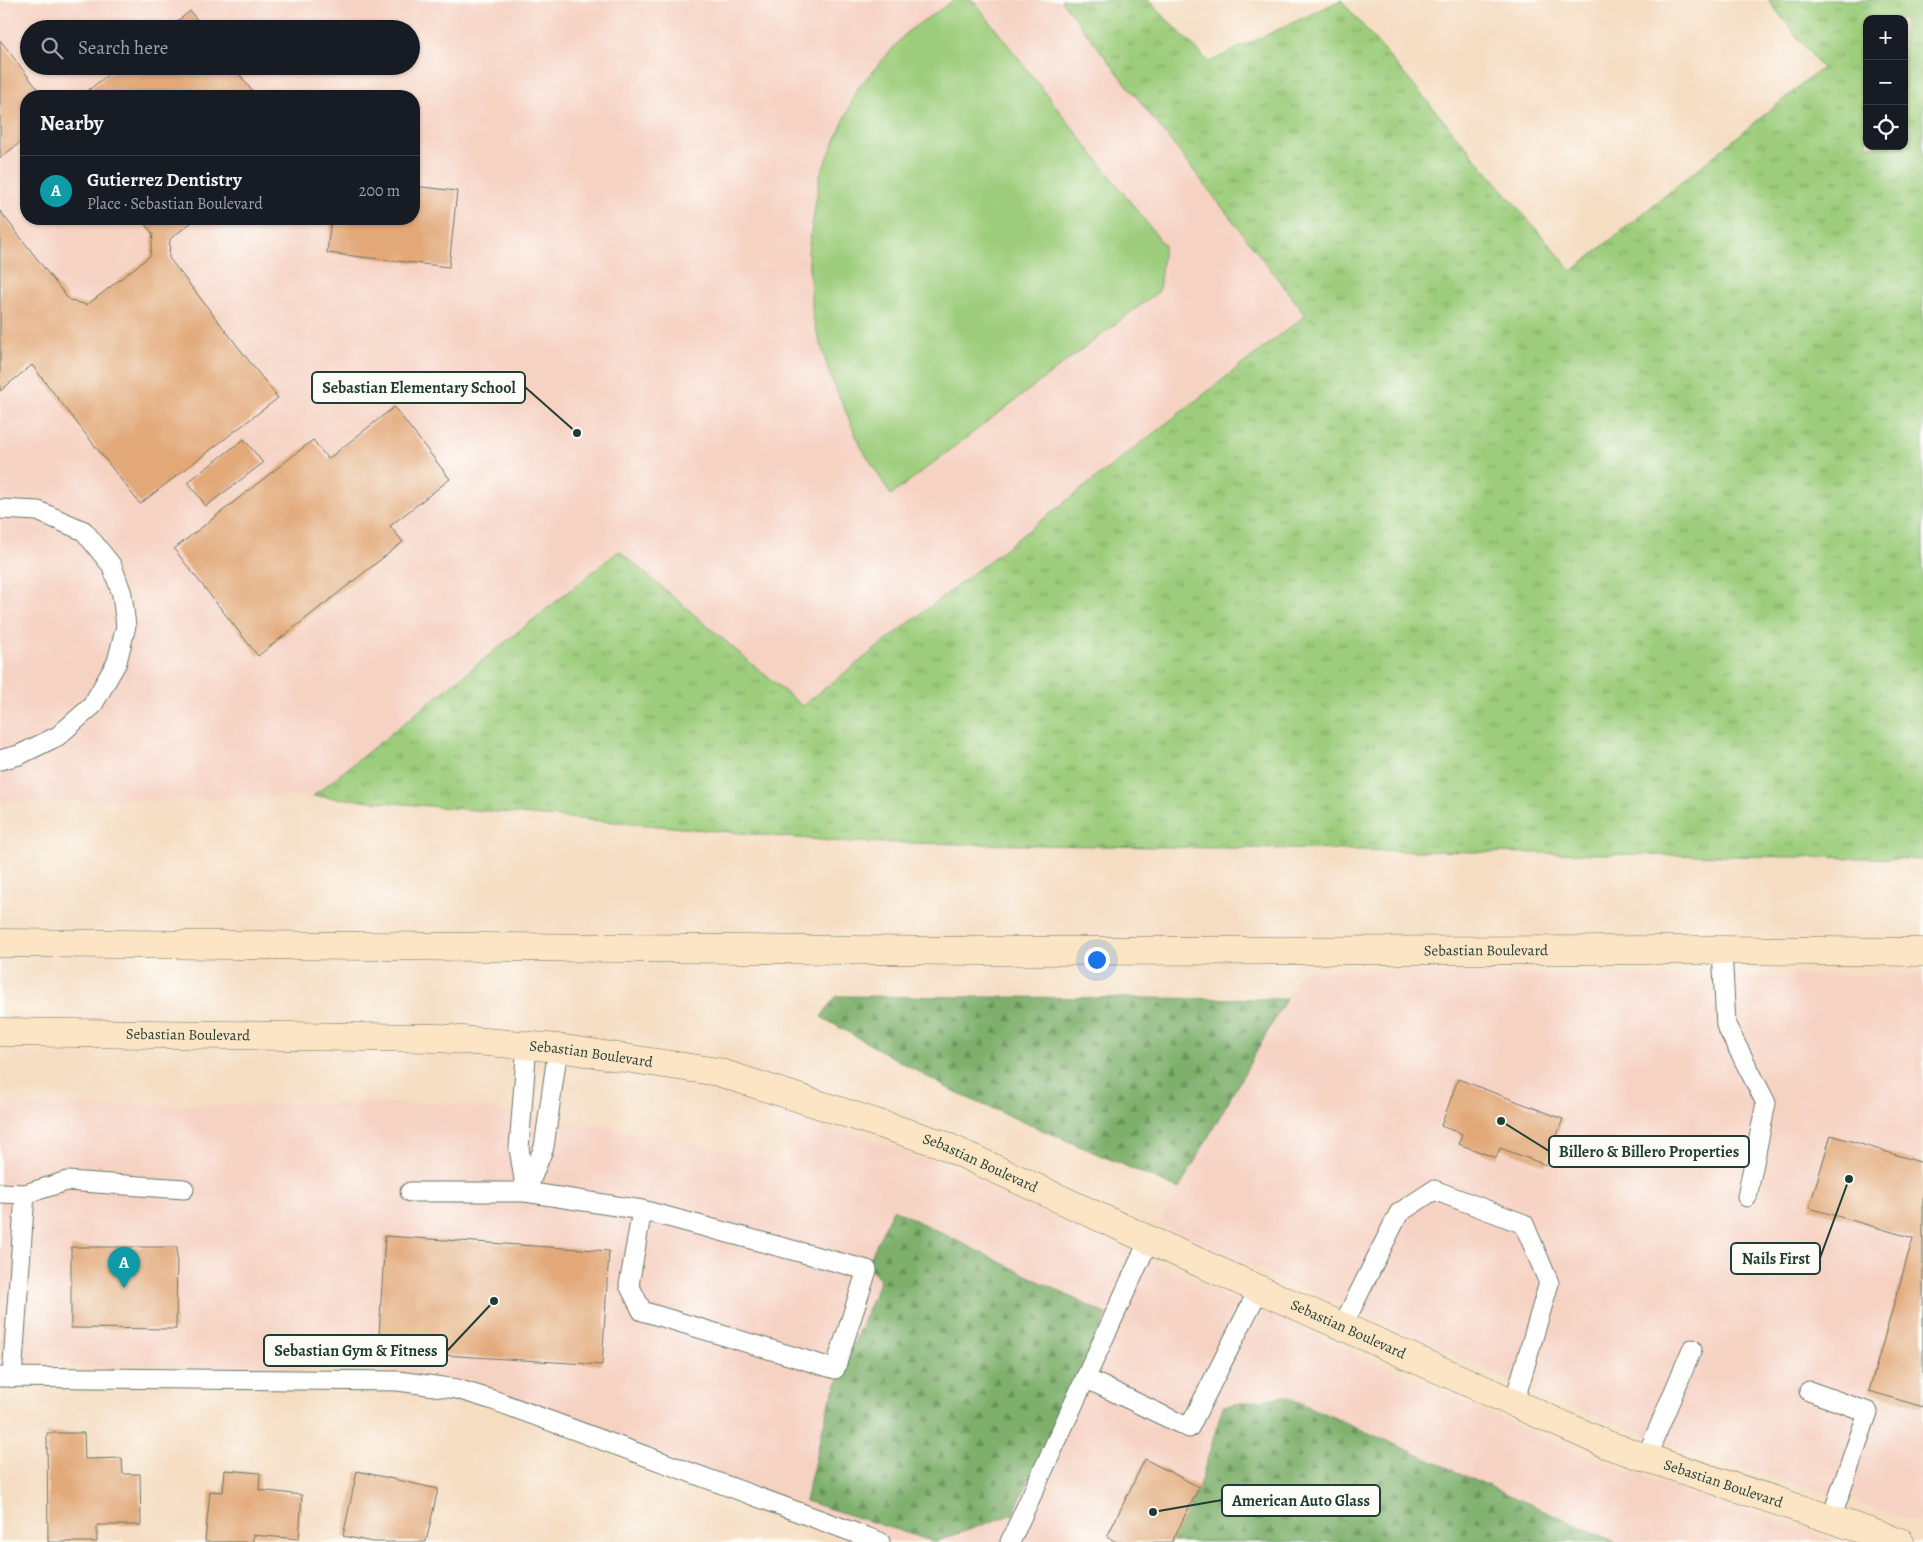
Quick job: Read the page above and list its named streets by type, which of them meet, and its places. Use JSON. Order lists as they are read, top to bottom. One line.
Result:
{"streets":{"main road":["Sebastian Boulevard"]},"places":["Sebastian Elementary School","Billero & Billero Properties","Nails First","Sebastian Gym & Fitness","American Auto Glass"],"page":{"map_buttons":["+","−"],"search":"Search here","heading":"Nearby","list":[{"mark":"A","name":"Gutierrez Dentistry","note":"Place · Sebastian Boulevard","value":"200 m"}],"pins":"A"}}
